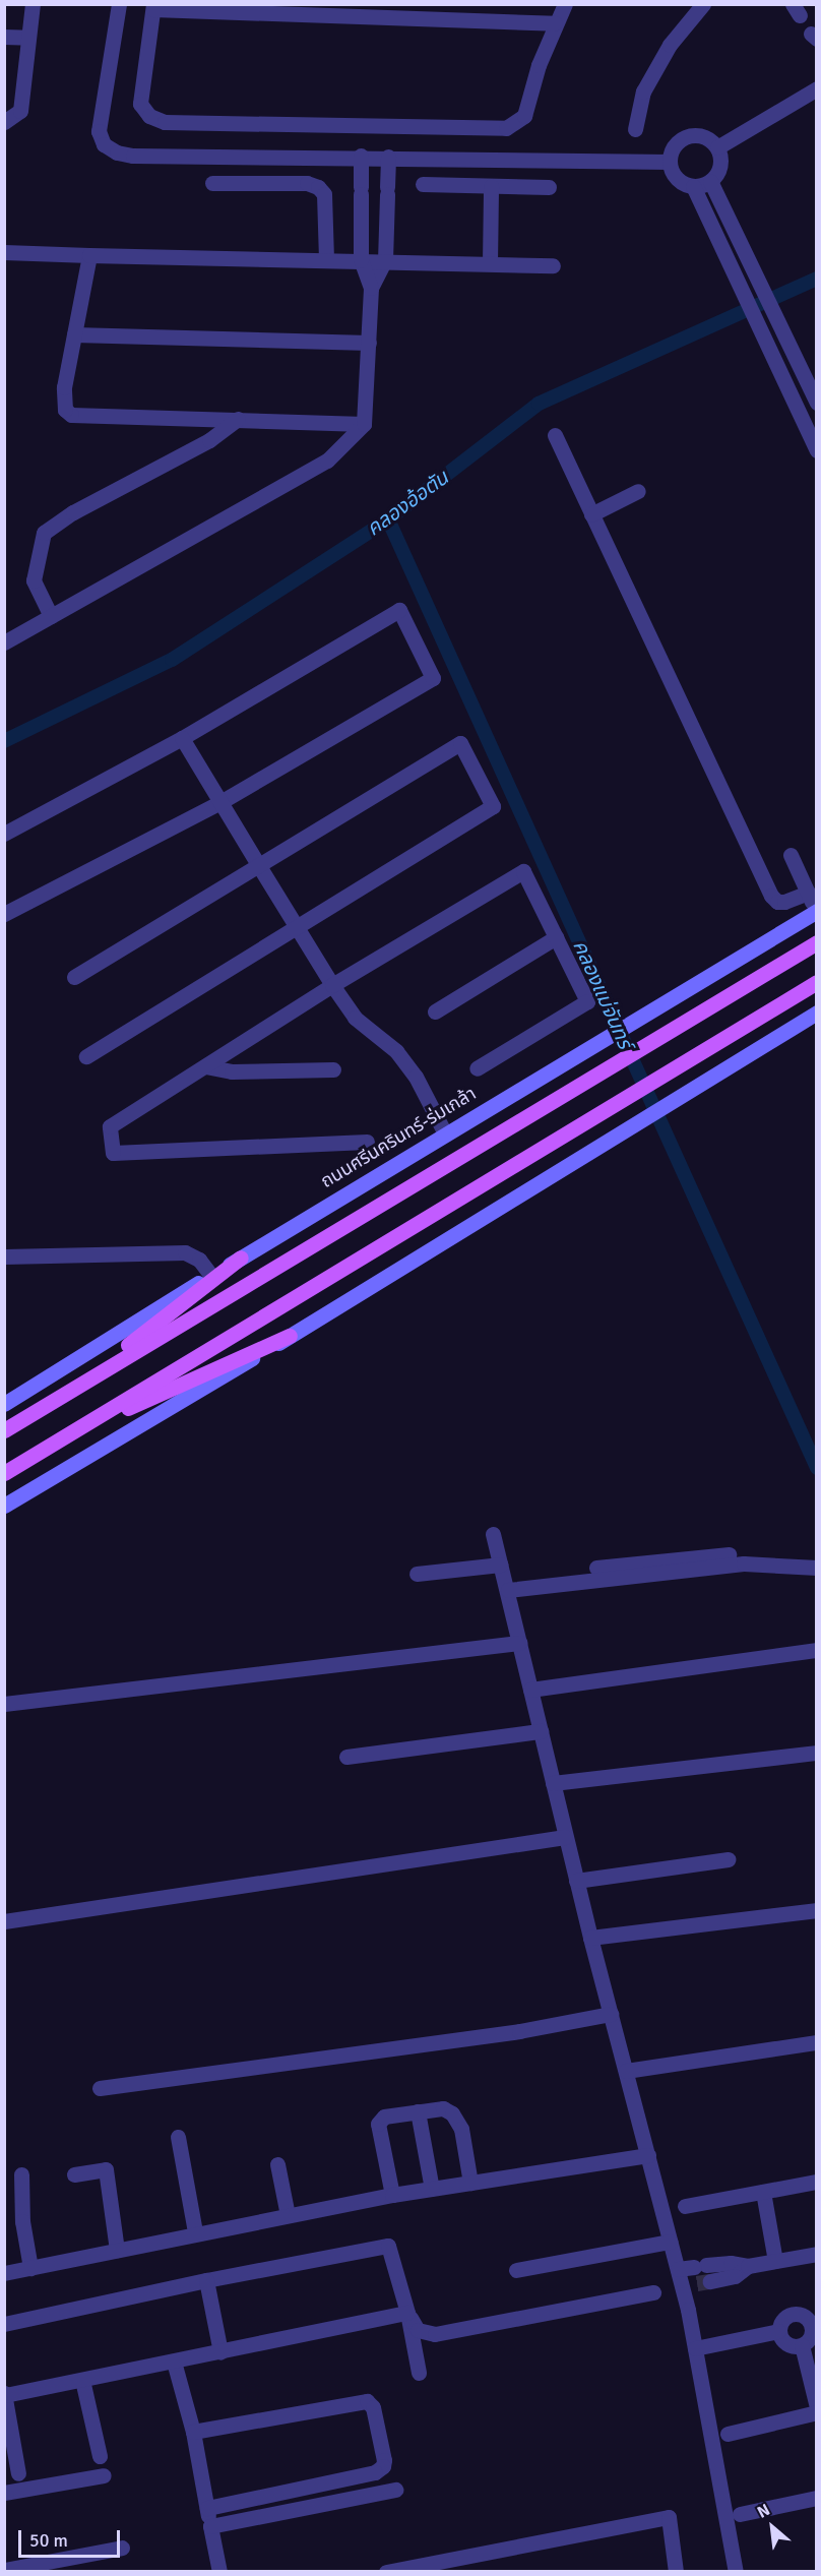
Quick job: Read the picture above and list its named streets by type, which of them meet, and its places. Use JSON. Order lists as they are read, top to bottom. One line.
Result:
{"streets":{"main road":["ถนนศรีนครินทร์-ร่มเกล้า"]},"water":["คลองอ้อตัน","คลองแม่จันทร์"],"scale_bar":"50 m","north":"top left"}
